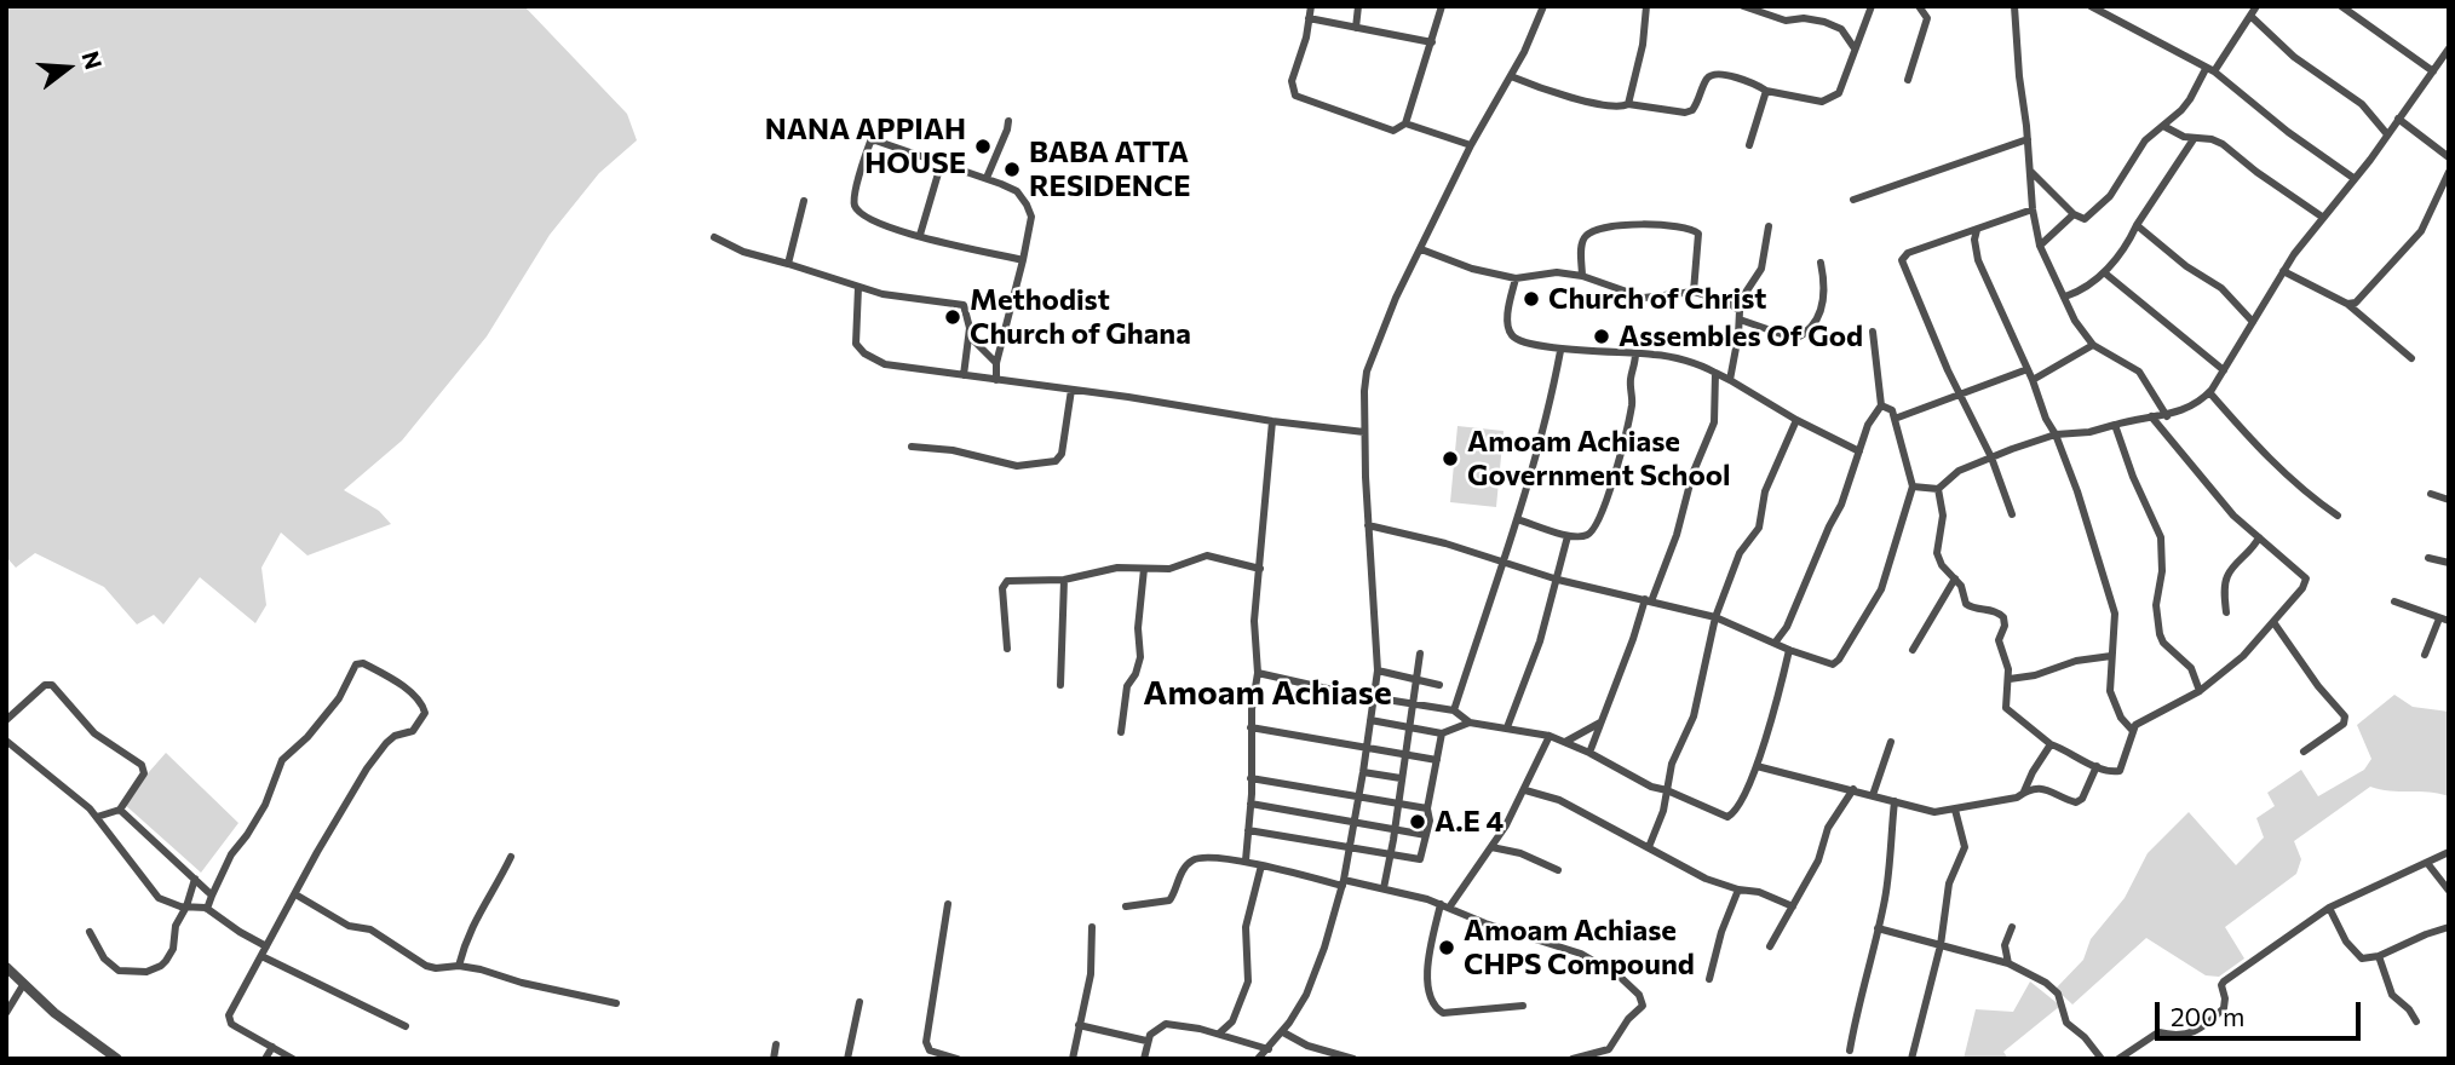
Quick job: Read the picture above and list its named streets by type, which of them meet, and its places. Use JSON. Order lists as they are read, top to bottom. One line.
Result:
{"districts":["Amoam Achiase"],"places":["NANA APPIAH HOUSE","BABA ATTA RESIDENCE","Church of Christ","Methodist Church of Ghana","Assembles Of God","Amoam Achiase Government School","A.E 4","Amoam Achiase CHPS Compound"],"scale_bar":"200 m","north":"right"}
